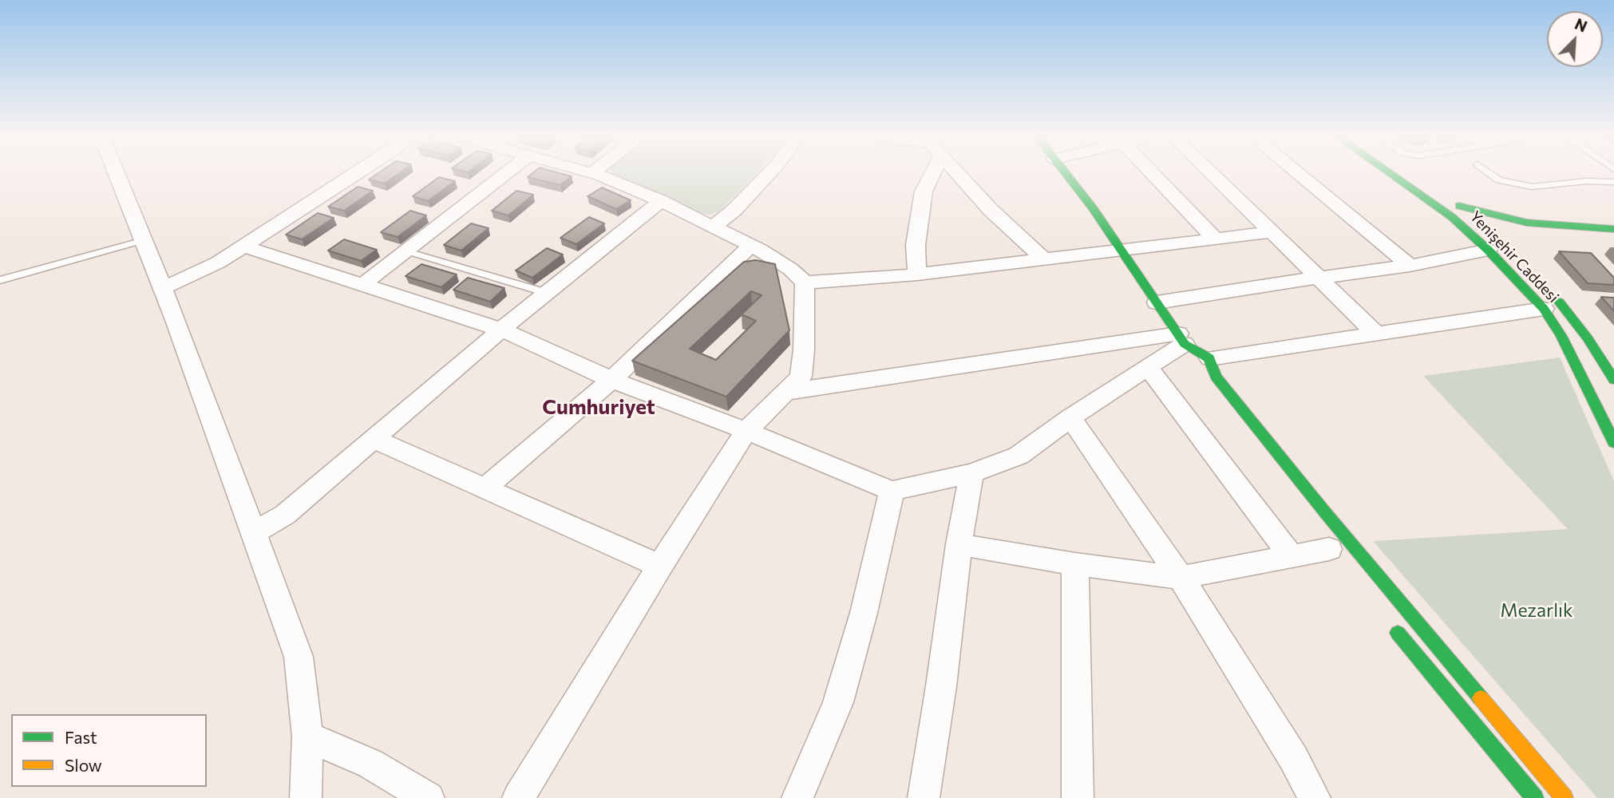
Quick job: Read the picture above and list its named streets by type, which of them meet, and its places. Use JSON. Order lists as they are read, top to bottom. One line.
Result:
{"streets":{"main road":["Yenişehir Caddesi"]},"districts":["Cumhuriyet"],"parks":["Mezarlık"],"legend":["Fast","Slow"],"north":"top right"}
